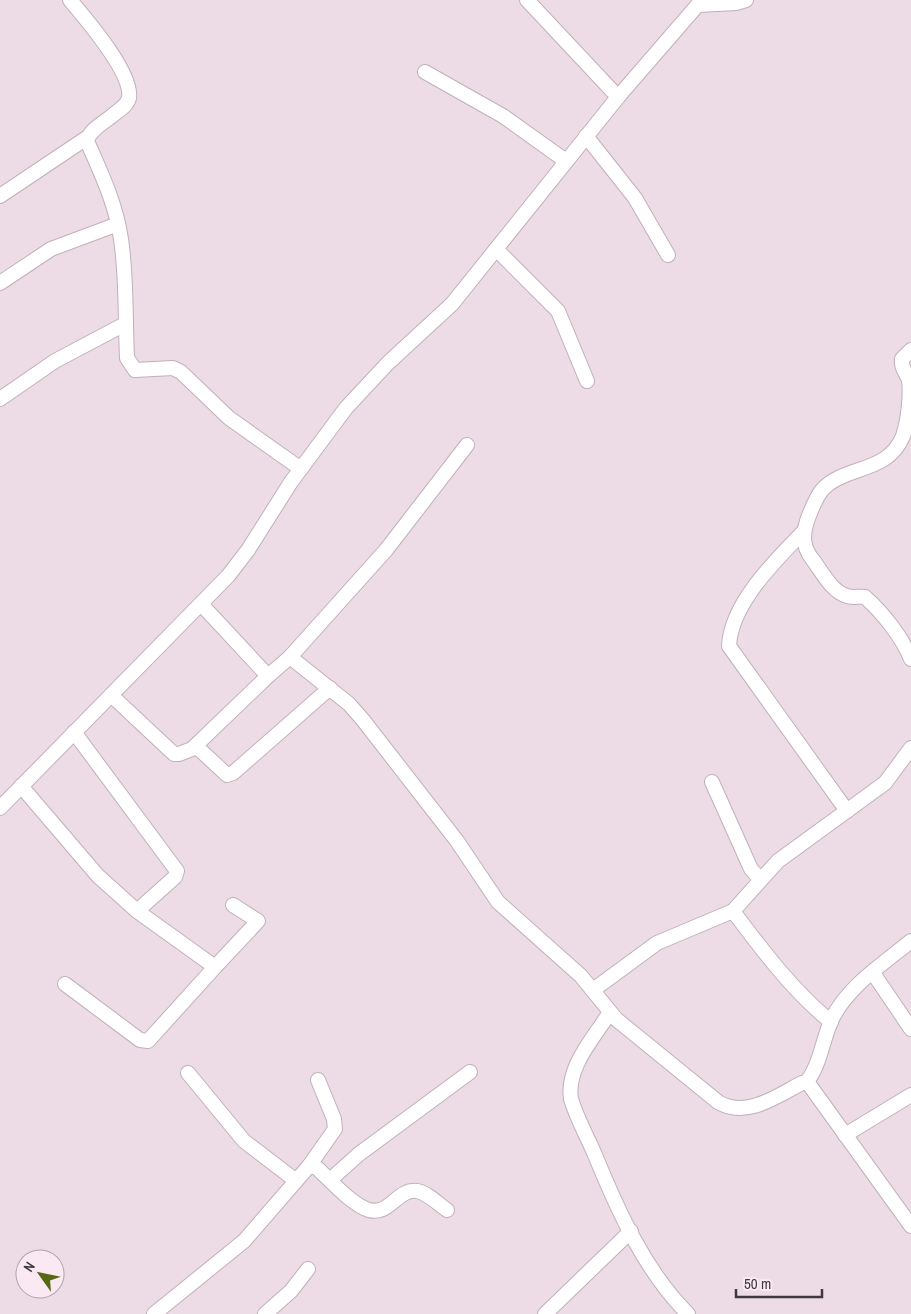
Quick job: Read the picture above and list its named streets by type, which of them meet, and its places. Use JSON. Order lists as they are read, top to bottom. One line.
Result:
{"scale_bar":"50 m","north":"top left"}
